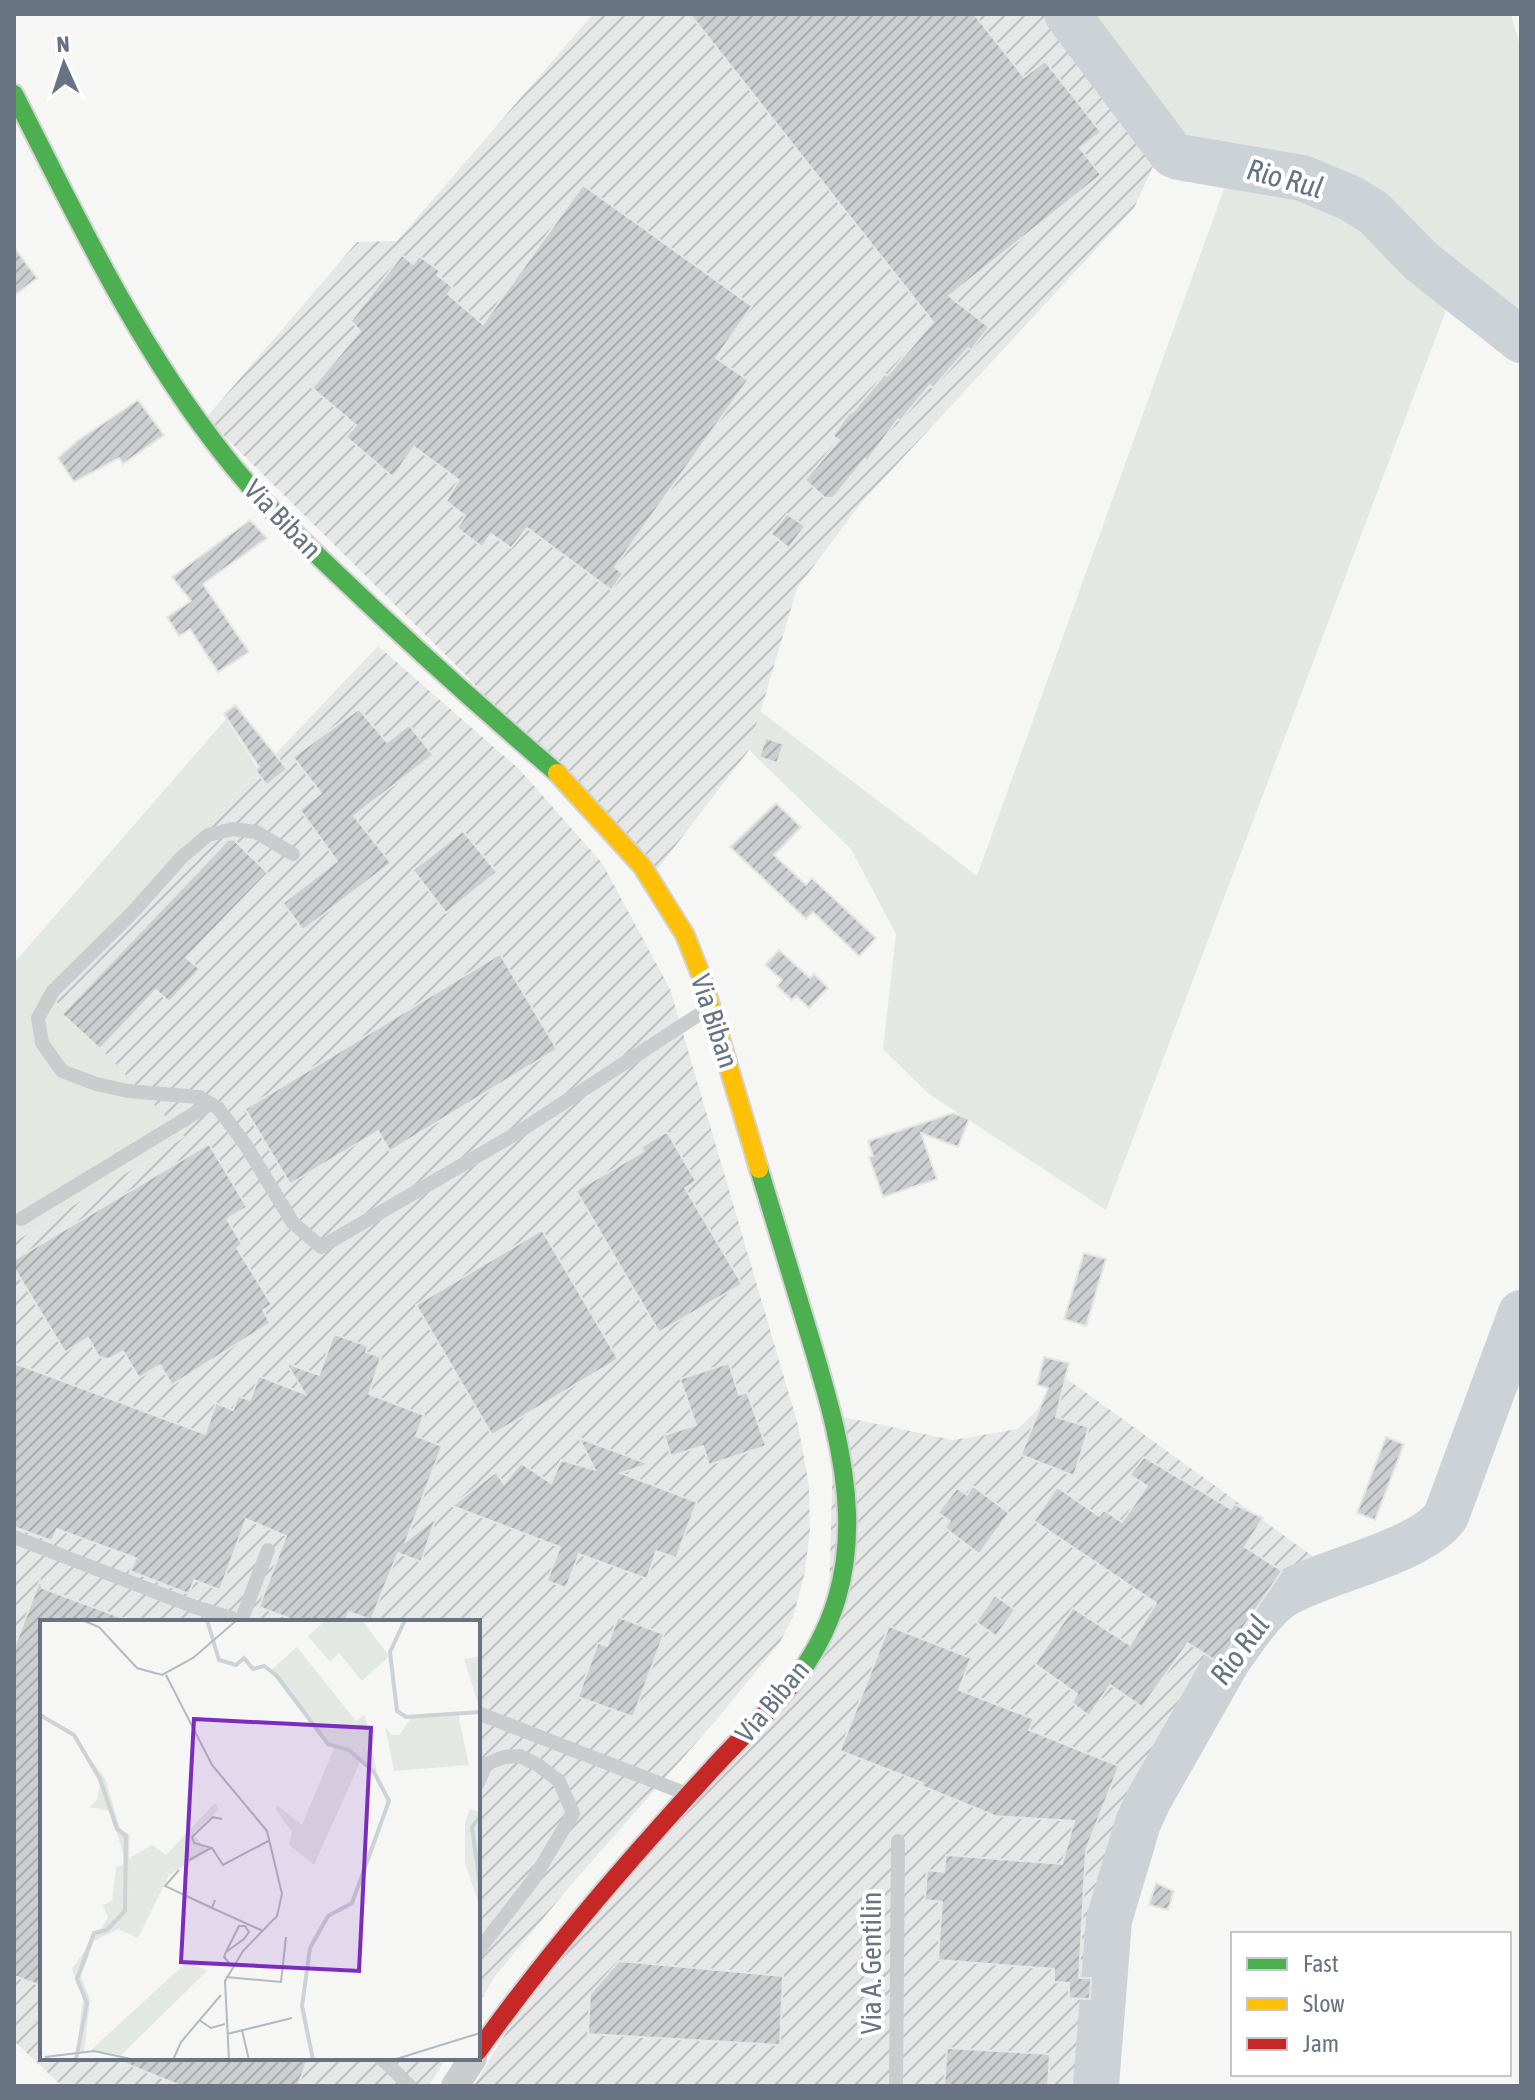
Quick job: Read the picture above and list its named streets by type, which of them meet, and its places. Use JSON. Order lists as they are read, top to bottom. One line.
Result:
{"streets":{"street":["Via Biban"],"lane":["Via A. Gentilin"]},"water":["Rio Rul"],"legend":["Fast","Slow","Jam"],"north":"top"}
